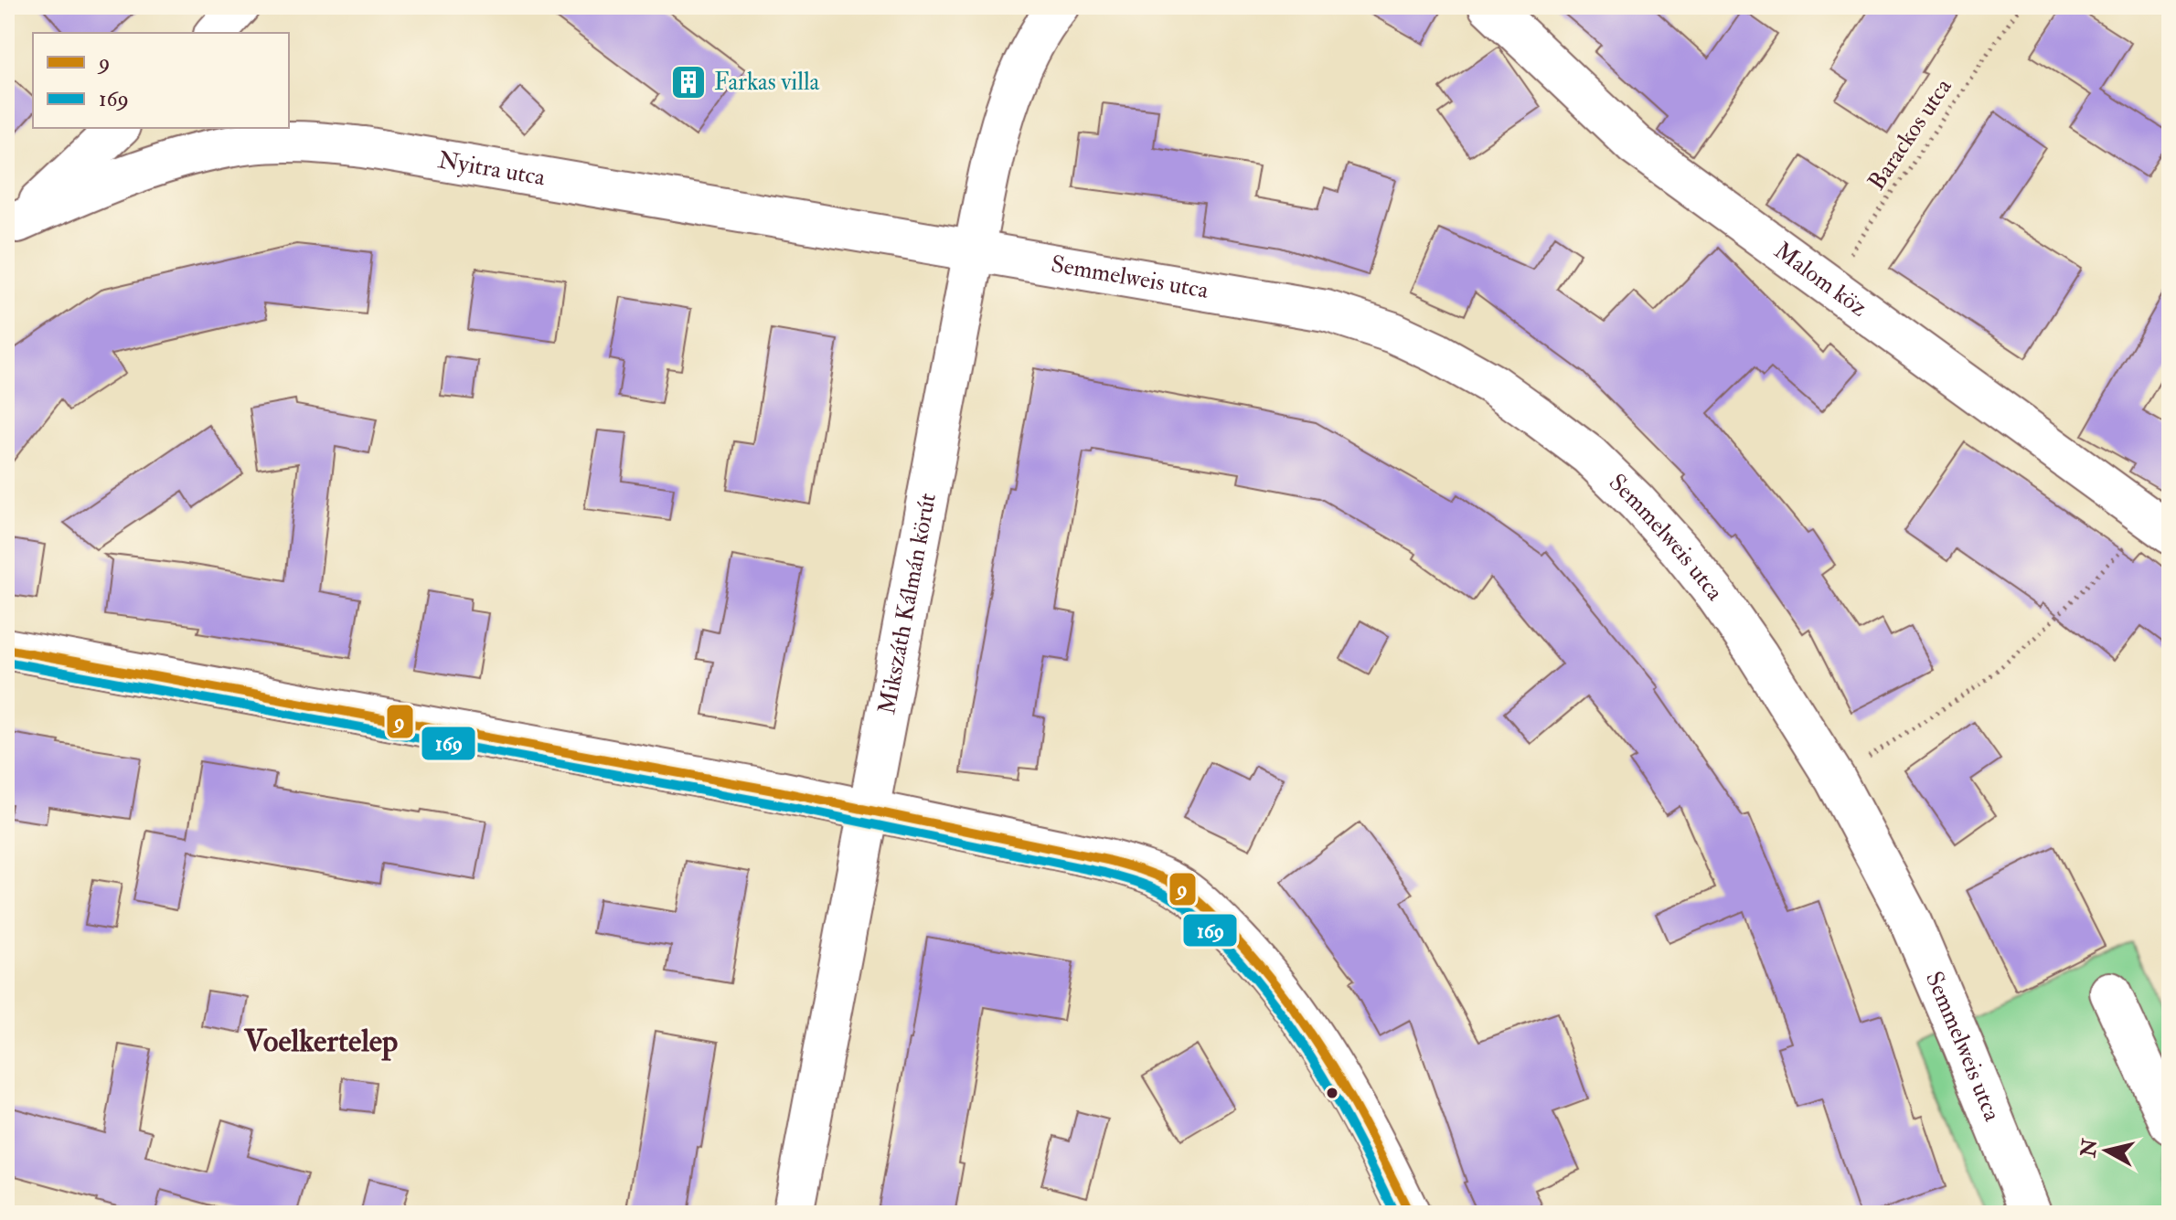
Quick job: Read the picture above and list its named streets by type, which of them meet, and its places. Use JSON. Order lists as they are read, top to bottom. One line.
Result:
{"streets":{"street":["Nyitra utca","Semmelweis utca","Malom köz","Mikszáth Kálmán körút"],"path":["Barackos utca"]},"crossings":[["Barackos utca","Malom köz"],["Nyitra utca","Semmelweis utca"],["Nyitra utca","Mikszáth Kálmán körút"],["Semmelweis utca","Mikszáth Kálmán körút"]],"districts":["Voelkertelep"],"places":{"building":["Farkas villa"]},"lines":["transit line 9","transit line 169"],"legend":["9","169"],"north":"left"}
